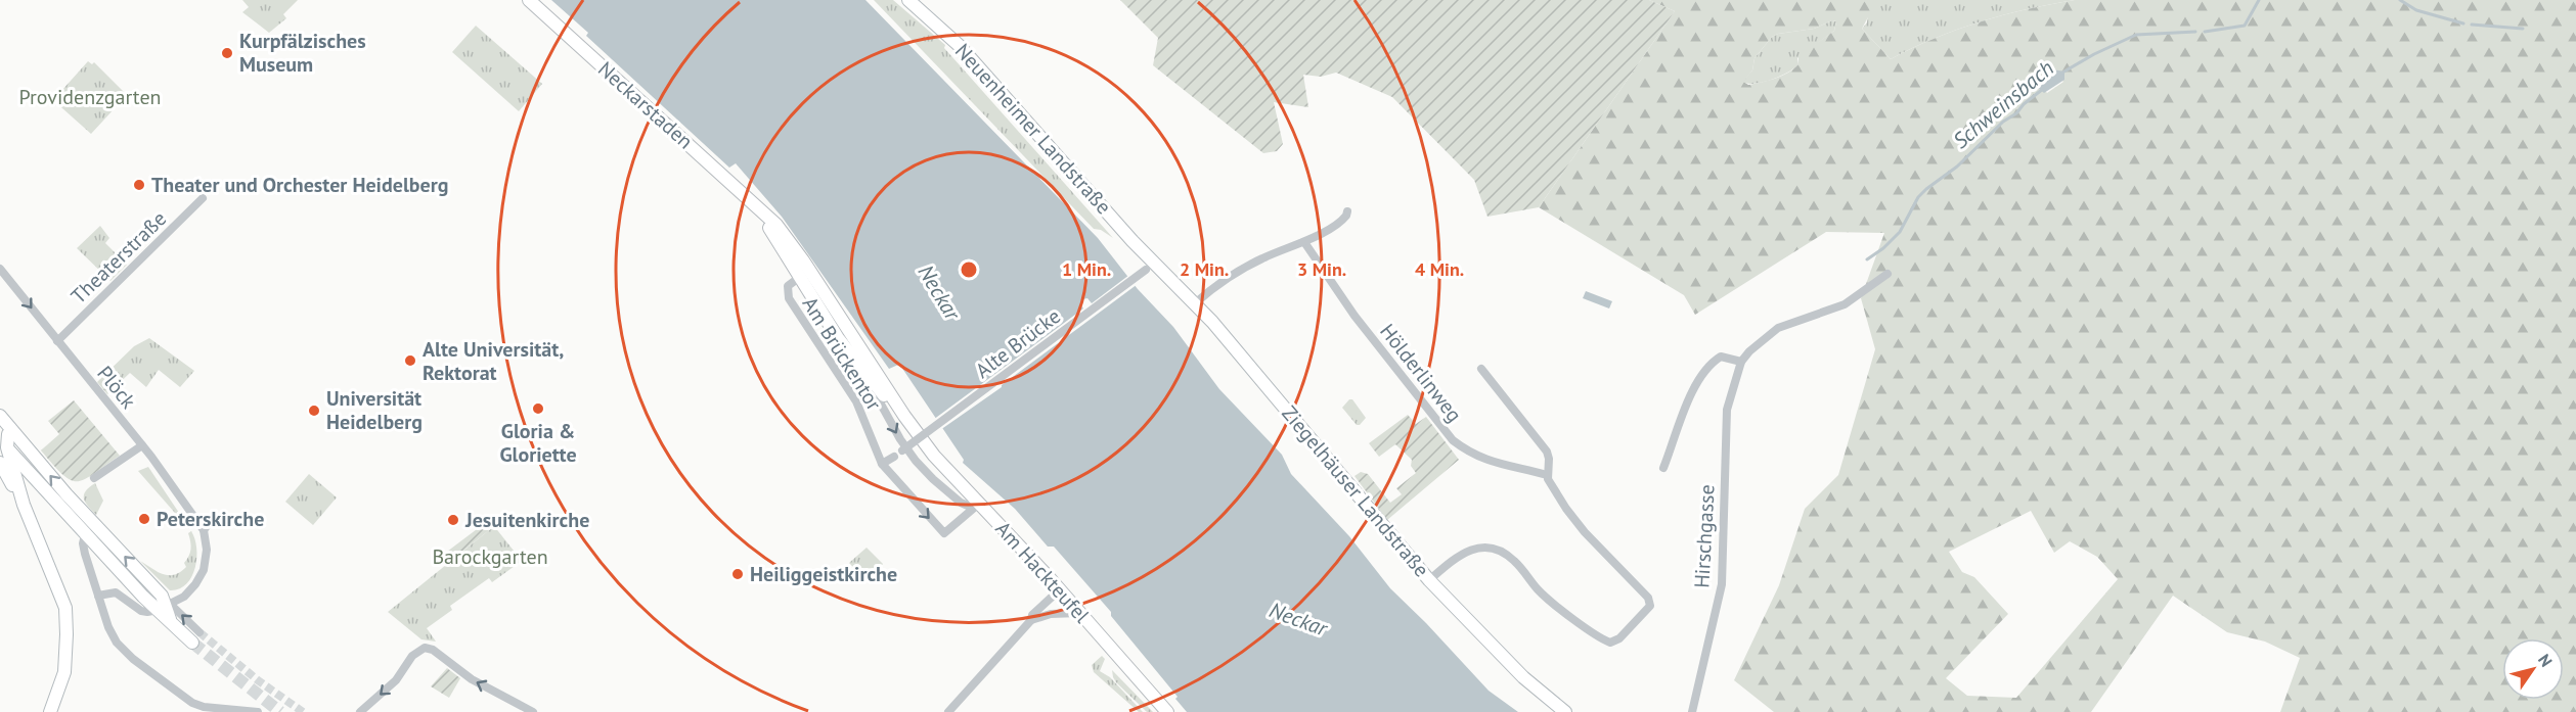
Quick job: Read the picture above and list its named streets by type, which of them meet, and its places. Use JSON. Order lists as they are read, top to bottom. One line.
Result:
{"streets":{"main road":["Neckarstaden","Neuenheimer Landstraße","Ziegelhäuser Landstraße","Am Hackteufel"],"street":["Theaterstraße","Alte Brücke","Am Brückentor","Hölderlinweg","Plöck","Hirschgasse"]},"crossings":[["Neckarstaden","Am Brückentor"],["Neckarstaden","Am Hackteufel"],["Neuenheimer Landstraße","Alte Brücke"],["Neuenheimer Landstraße","Ziegelhäuser Landstraße"],["Theaterstraße","Plöck"],["Alte Brücke","Ziegelhäuser Landstraße"]],"water":["Schweinsbach","Neckar"],"parks":["Providenzgarten","Barockgarten"],"places":["Kurpfälzisches Museum","Theater und Orchester Heidelberg","Alte Universität, Rektorat","Gloria & Gloriette","Universität Heidelberg","Peterskirche","Jesuitenkirche","Heiliggeistkirche"],"north":"top right","rings":["1 Min.","2 Min.","3 Min.","4 Min."]}
